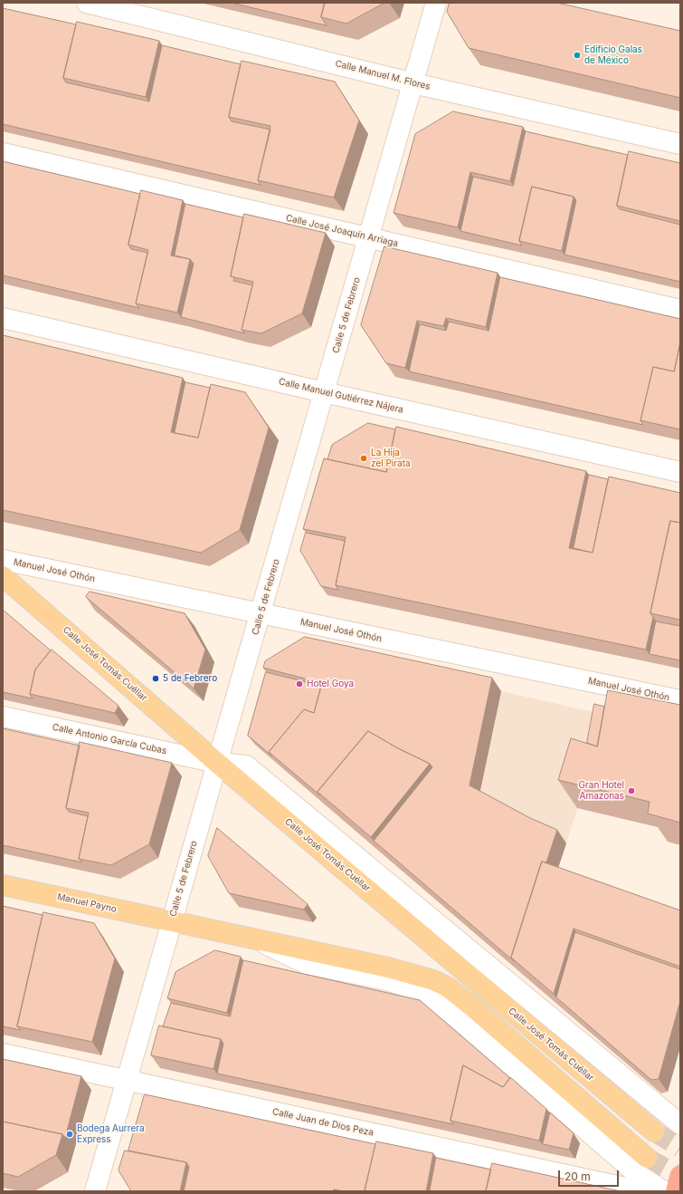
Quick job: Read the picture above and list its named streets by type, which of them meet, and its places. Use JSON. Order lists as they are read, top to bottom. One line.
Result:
{"streets":{"main road":["Calle José Tomás Cuéllar","Manuel Payno"],"street":["Calle Manuel M. Flores","Calle José Joaquín Arriaga","Calle 5 de Febrero","Calle Manuel Gutiérrez Nájera","Manuel José Othón","Calle Antonio García Cubas","Calle Juan de Dios Peza"]},"crossings":[["Calle Manuel M. Flores","Calle 5 de Febrero"],["Calle José Joaquín Arriaga","Calle 5 de Febrero"],["Calle 5 de Febrero","Calle Manuel Gutiérrez Nájera"],["Calle 5 de Febrero","Manuel José Othón"],["Calle 5 de Febrero","Calle José Tomás Cuéllar"],["Calle 5 de Febrero","Calle Antonio García Cubas"],["Calle 5 de Febrero","Manuel Payno"],["Calle 5 de Febrero","Calle Juan de Dios Peza"],["Calle José Tomás Cuéllar","Calle Antonio García Cubas"]],"places":["Edificio Galas de México","La Hija zel Pirata","5 de Febrero","Hotel Goya","Gran Hotel Amazonas","Bodega Aurrera Express"],"scale_bar":"20 m"}
